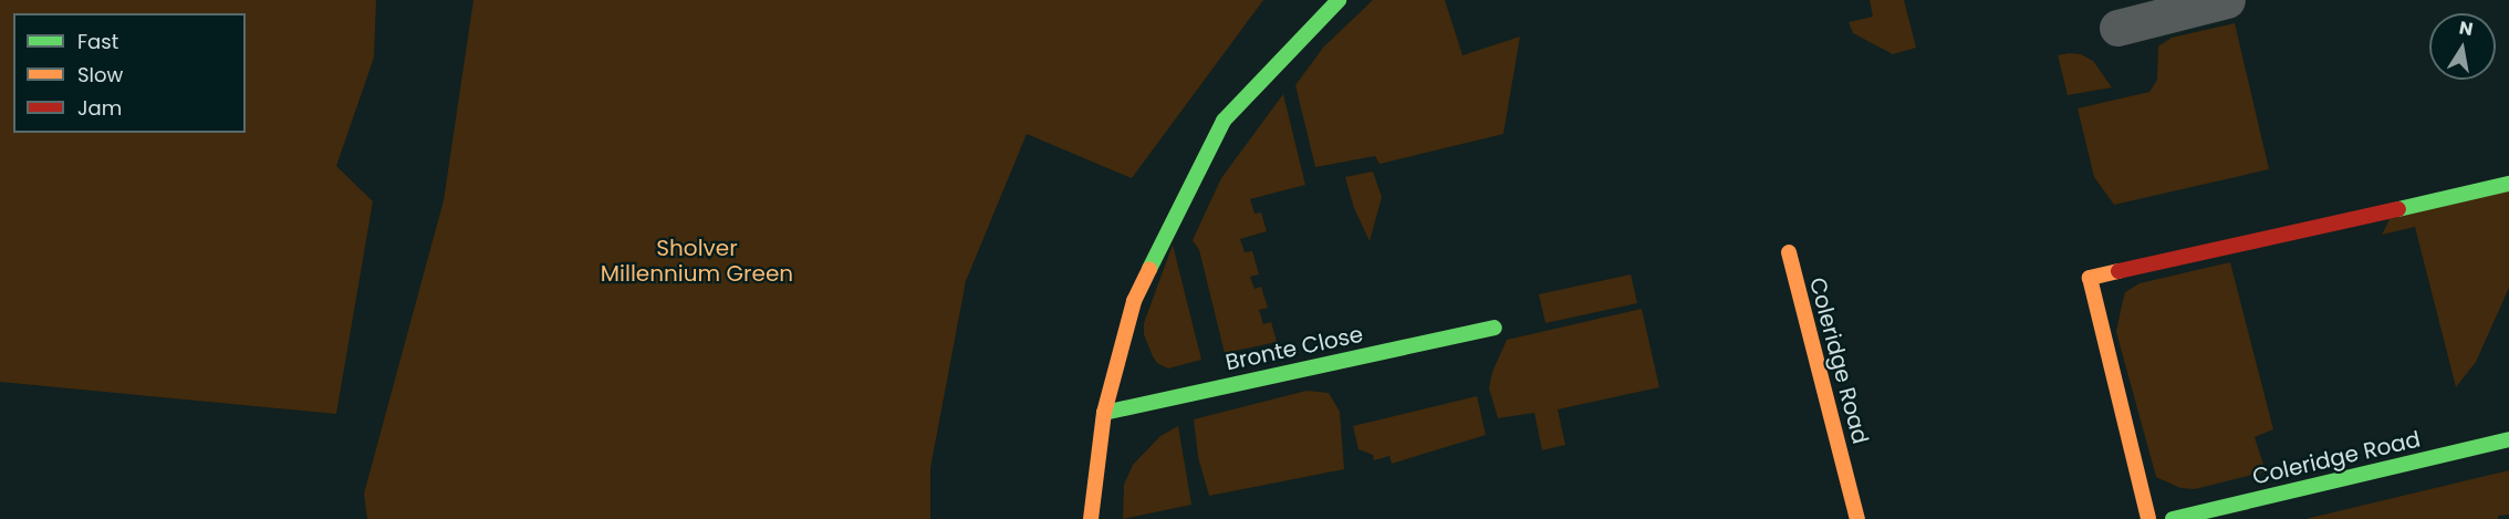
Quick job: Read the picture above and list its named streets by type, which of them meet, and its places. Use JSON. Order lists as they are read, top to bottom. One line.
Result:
{"streets":{"street":["Bronte Close","Coleridge Road"]},"parks":["Sholver Millennium Green"],"legend":["Fast","Slow","Jam"],"north":"top"}
